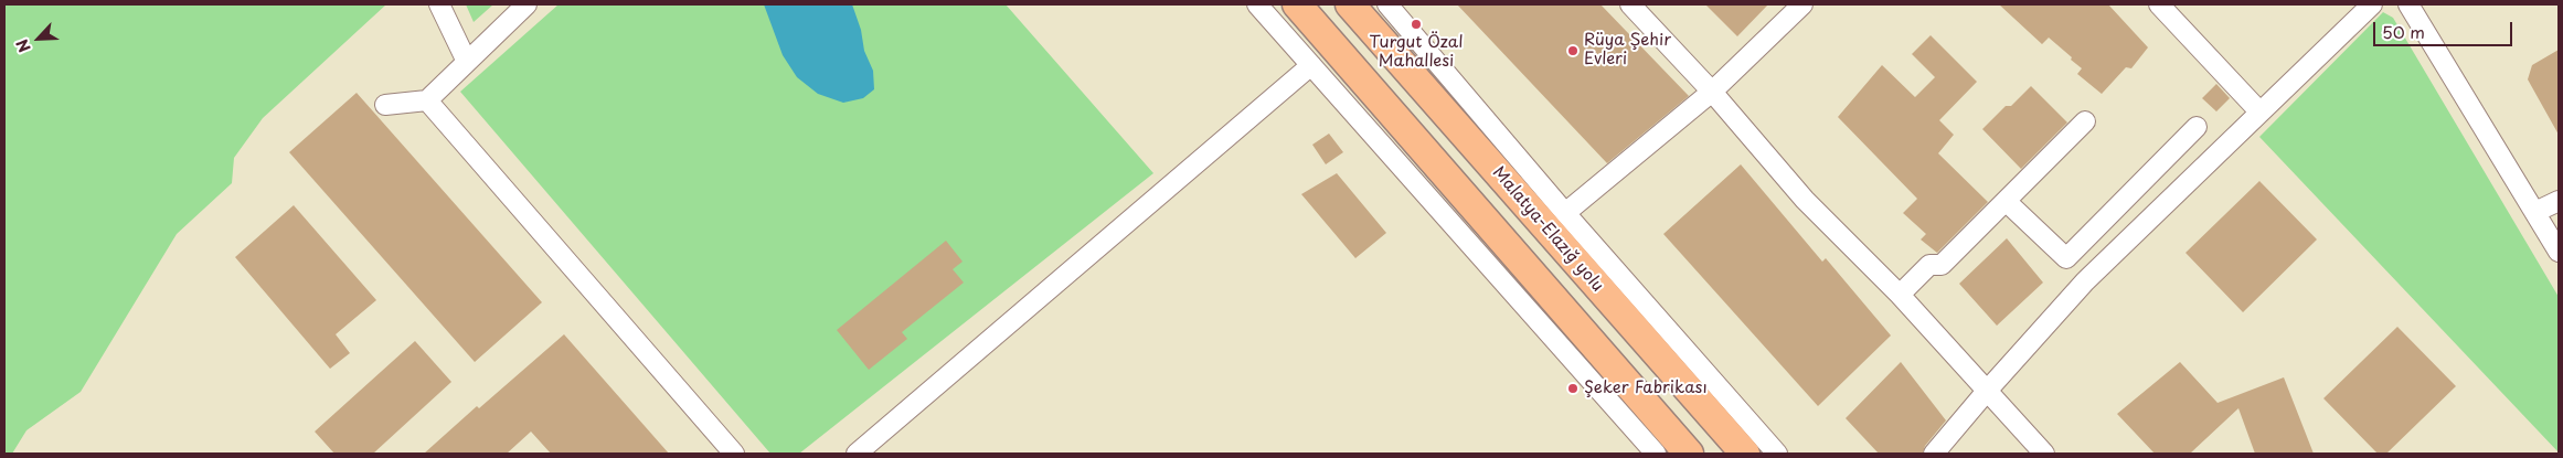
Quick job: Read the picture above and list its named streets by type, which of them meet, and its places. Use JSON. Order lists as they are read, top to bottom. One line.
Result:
{"streets":{"highway":["Malatya-Elazığ yolu"]},"places":["Turgut Özal Mahallesi","Rüya Şehir Evleri","Şeker Fabrikası"],"scale_bar":"50 m","north":"bottom left"}
